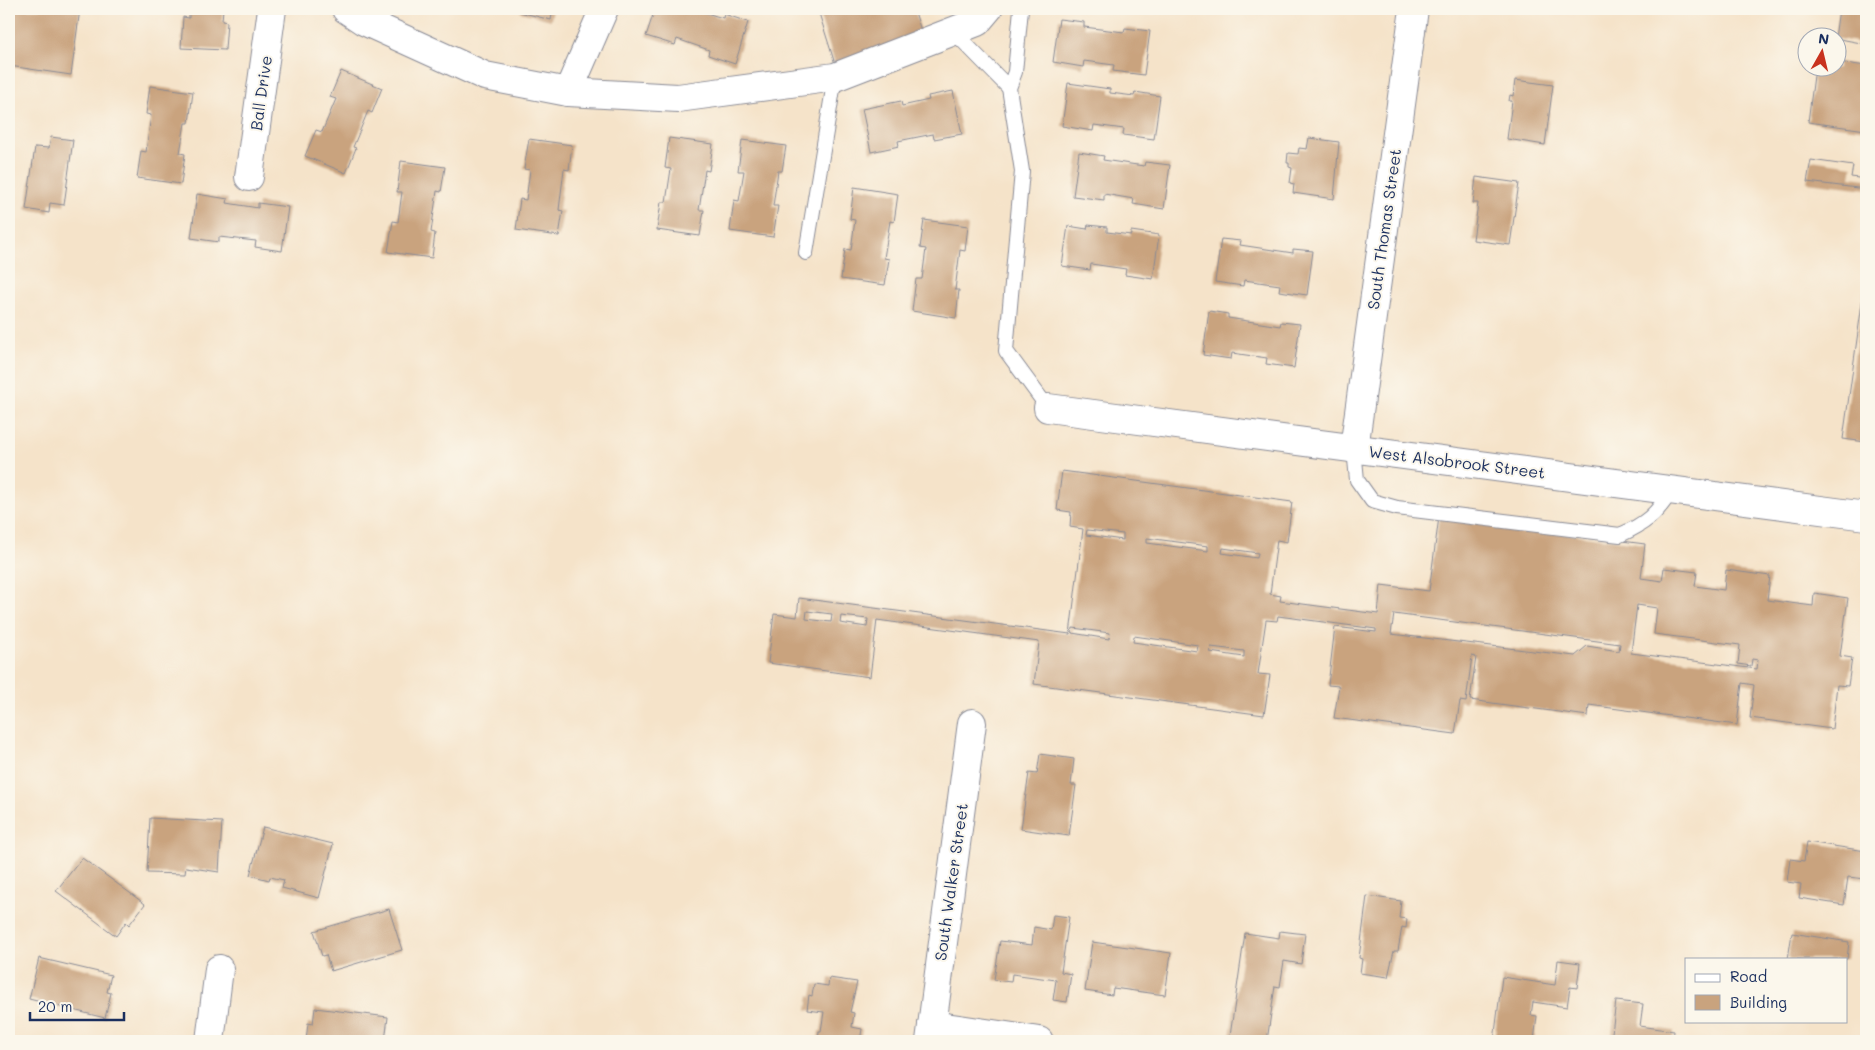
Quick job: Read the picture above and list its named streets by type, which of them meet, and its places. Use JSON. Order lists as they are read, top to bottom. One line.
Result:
{"streets":{"street":["Ball Drive","South Thomas Street","West Alsobrook Street","South Walker Street"]},"crossings":[["South Thomas Street","West Alsobrook Street"]],"legend":["Road","Building"],"scale_bar":"20 m","north":"top"}
